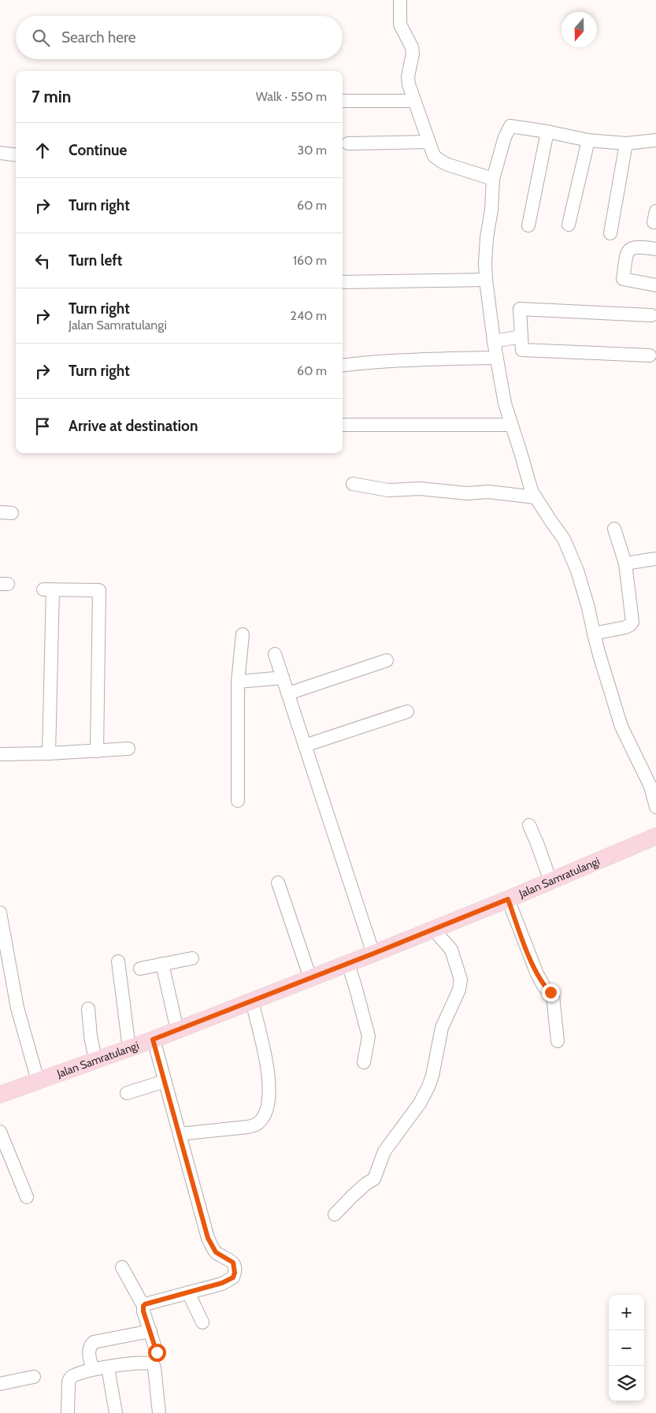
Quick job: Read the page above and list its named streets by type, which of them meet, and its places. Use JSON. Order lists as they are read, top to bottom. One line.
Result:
{"streets":{"main road":["Jalan Samratulangi"]},"north":"bottom","page":{"search":"Search here","heading":["7 min","Walk · 550 m"],"list":[["Continue","30 m"],["Turn right","60 m"],["Turn left","160 m"],["Turn right","Jalan Samratulangi","240 m"],["Turn right","60 m"],"Arrive at destination"],"map_buttons":["+","−"]}}
